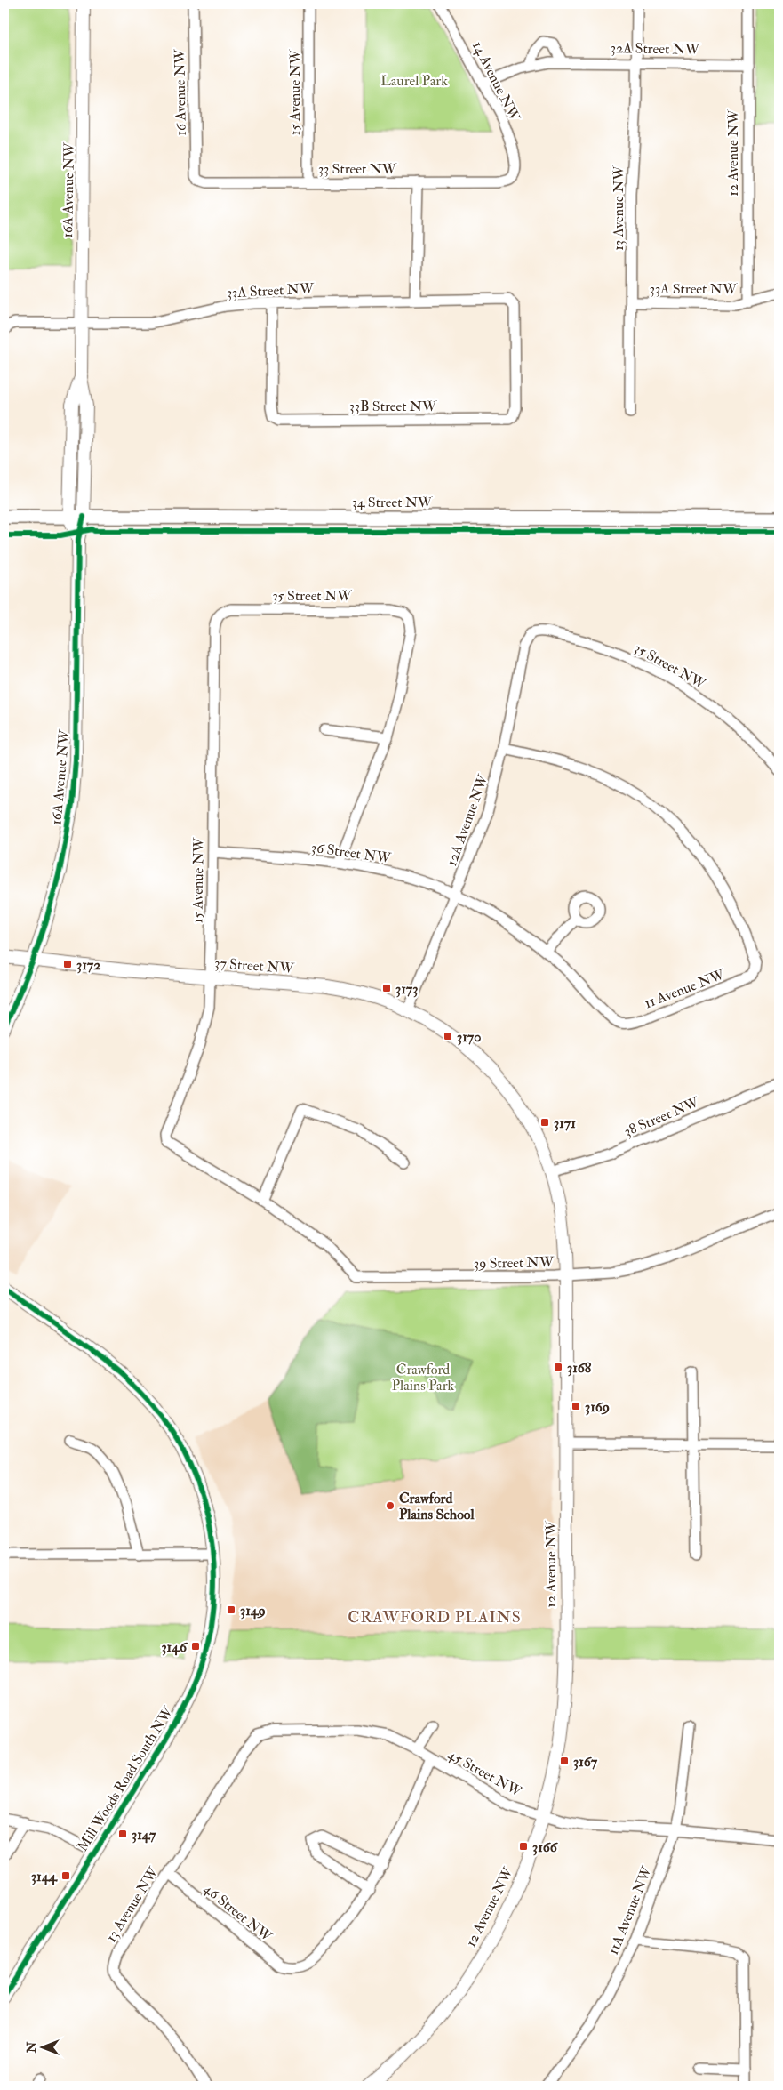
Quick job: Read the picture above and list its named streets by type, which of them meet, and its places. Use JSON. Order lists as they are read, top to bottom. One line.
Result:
{"streets":{"main road":["34 Street NW"],"street":["32A Street NW","14 Avenue NW","16 Avenue NW","15 Avenue NW","12 Avenue NW","33 Street NW","16A Avenue NW","13 Avenue NW","33A Street NW","33B Street NW","35 Street NW","12A Avenue NW","36 Street NW","37 Street NW","11 Avenue NW","38 Street NW","39 Street NW","45 Street NW","Mill Woods Road South NW","11A Avenue NW","46 Street NW"]},"crossings":[["32A Street NW","14 Avenue NW"],["32A Street NW","12 Avenue NW"],["32A Street NW","13 Avenue NW"],["14 Avenue NW","33 Street NW"],["16 Avenue NW","33 Street NW"],["15 Avenue NW","33 Street NW"],["15 Avenue NW","35 Street NW"],["15 Avenue NW","36 Street NW"],["15 Avenue NW","37 Street NW"],["15 Avenue NW","39 Street NW"],["12 Avenue NW","33A Street NW"],["12 Avenue NW","37 Street NW"],["12 Avenue NW","38 Street NW"],["12 Avenue NW","39 Street NW"],["12 Avenue NW","45 Street NW"],["16A Avenue NW","33A Street NW"],["16A Avenue NW","34 Street NW"],["16A Avenue NW","37 Street NW"],["13 Avenue NW","33A Street NW"],["13 Avenue NW","45 Street NW"],["13 Avenue NW","46 Street NW"],["33A Street NW","33B Street NW"],["35 Street NW","12A Avenue NW"],["12A Avenue NW","36 Street NW"],["12A Avenue NW","37 Street NW"],["12A Avenue NW","11 Avenue NW"],["36 Street NW","11 Avenue NW"],["45 Street NW","11A Avenue NW"]],"districts":["CRAWFORD PLAINS"],"parks":["Laurel Park","Crawford Plains Park"],"places":{"transit":["3172","3173","3170","3171","3168","3169","3149","3146","3167","3147","3166","3144"],"other":["Crawford Plains School"]},"north":"left"}
